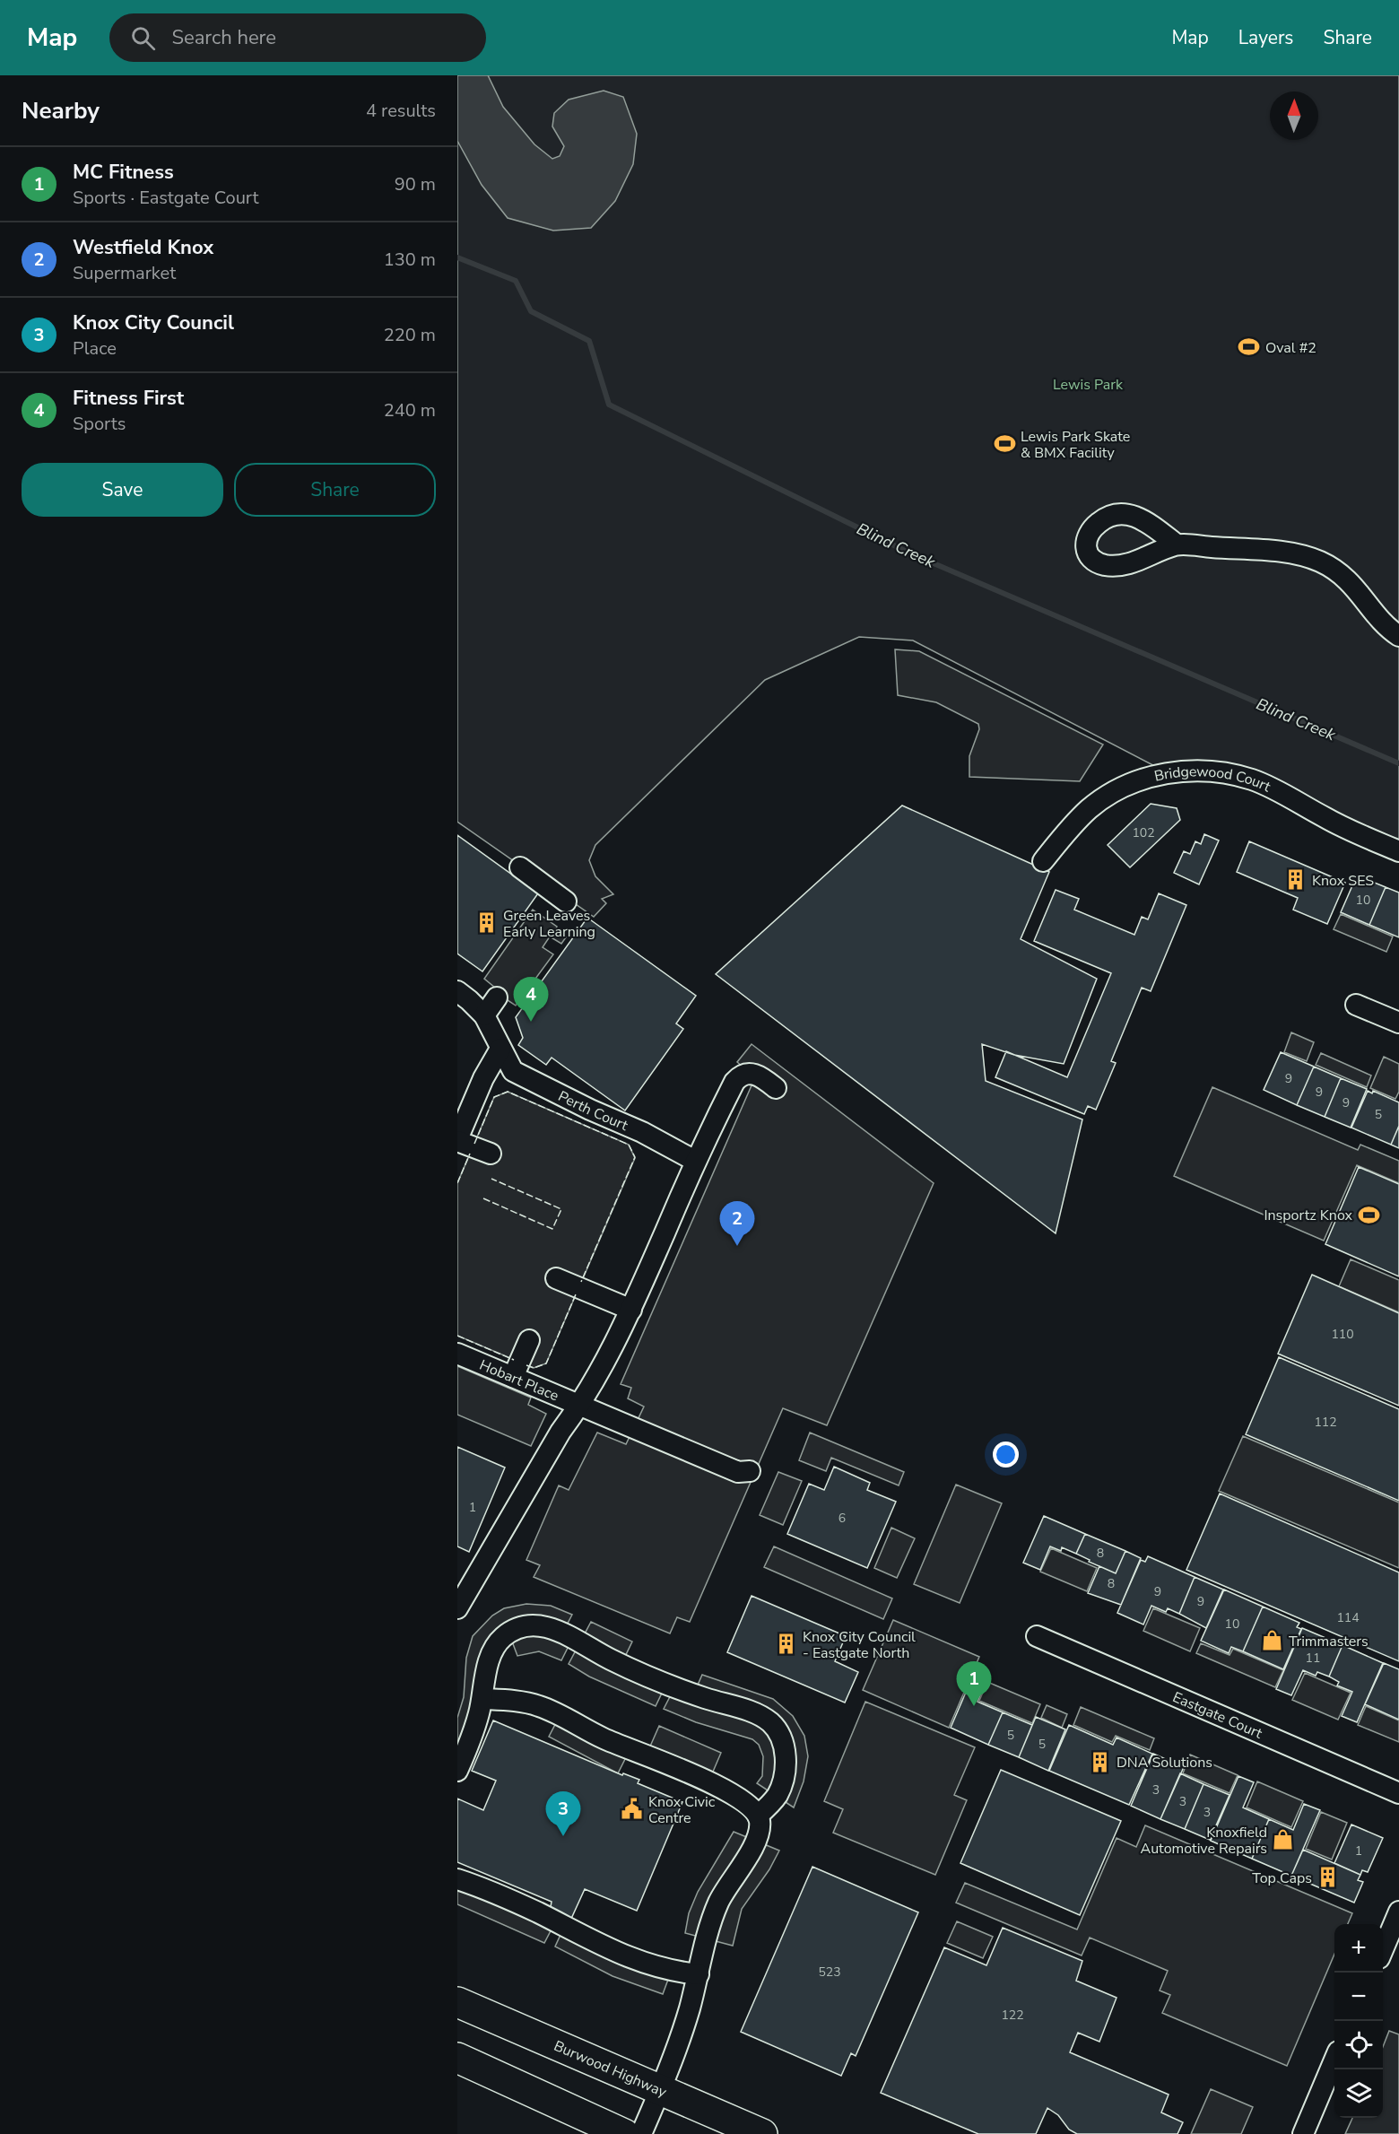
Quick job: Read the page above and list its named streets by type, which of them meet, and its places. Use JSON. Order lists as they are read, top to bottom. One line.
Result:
{"streets":{"highway":["Burwood Highway"],"street":["Bridgewood Court","Perth Court","Hobart Place","Eastgate Court"]},"water":["Blind Creek"],"parks":["Lewis Park"],"places":{"sports":["Oval #2","Lewis Park Skate & BMX Facility","Insportz Knox"],"building":["Knox SES","Green Leaves Early Learning","Knox City Council - Eastgate North","DNA Solutions","Top Caps"],"shop":["Trimmasters","Knoxfield Automotive Repairs"],"public building":["Knox Civic Centre"]},"house_numbers":["102","10","9","9","9","5","110","112","1","6","8","8","9","9","114","10","11","5","5","3","3","3","1","523","122"],"north":"top","page":{"header":"Map","search":"Search here","nav":["Map","Layers","Share"],"heading":["Nearby","4 results"],"list":[{"mark":"1","name":"MC Fitness","note":"Sports · Eastgate Court","value":"90 m"},{"mark":"2","name":"Westfield Knox","note":"Supermarket","value":"130 m"},{"mark":"3","name":"Knox City Council","note":"Place","value":"220 m"},{"mark":"4","name":"Fitness First","note":"Sports","value":"240 m"}],"buttons":["Save","Share"],"pins":["4","2","1","3"],"map_buttons":["+","−"]}}
